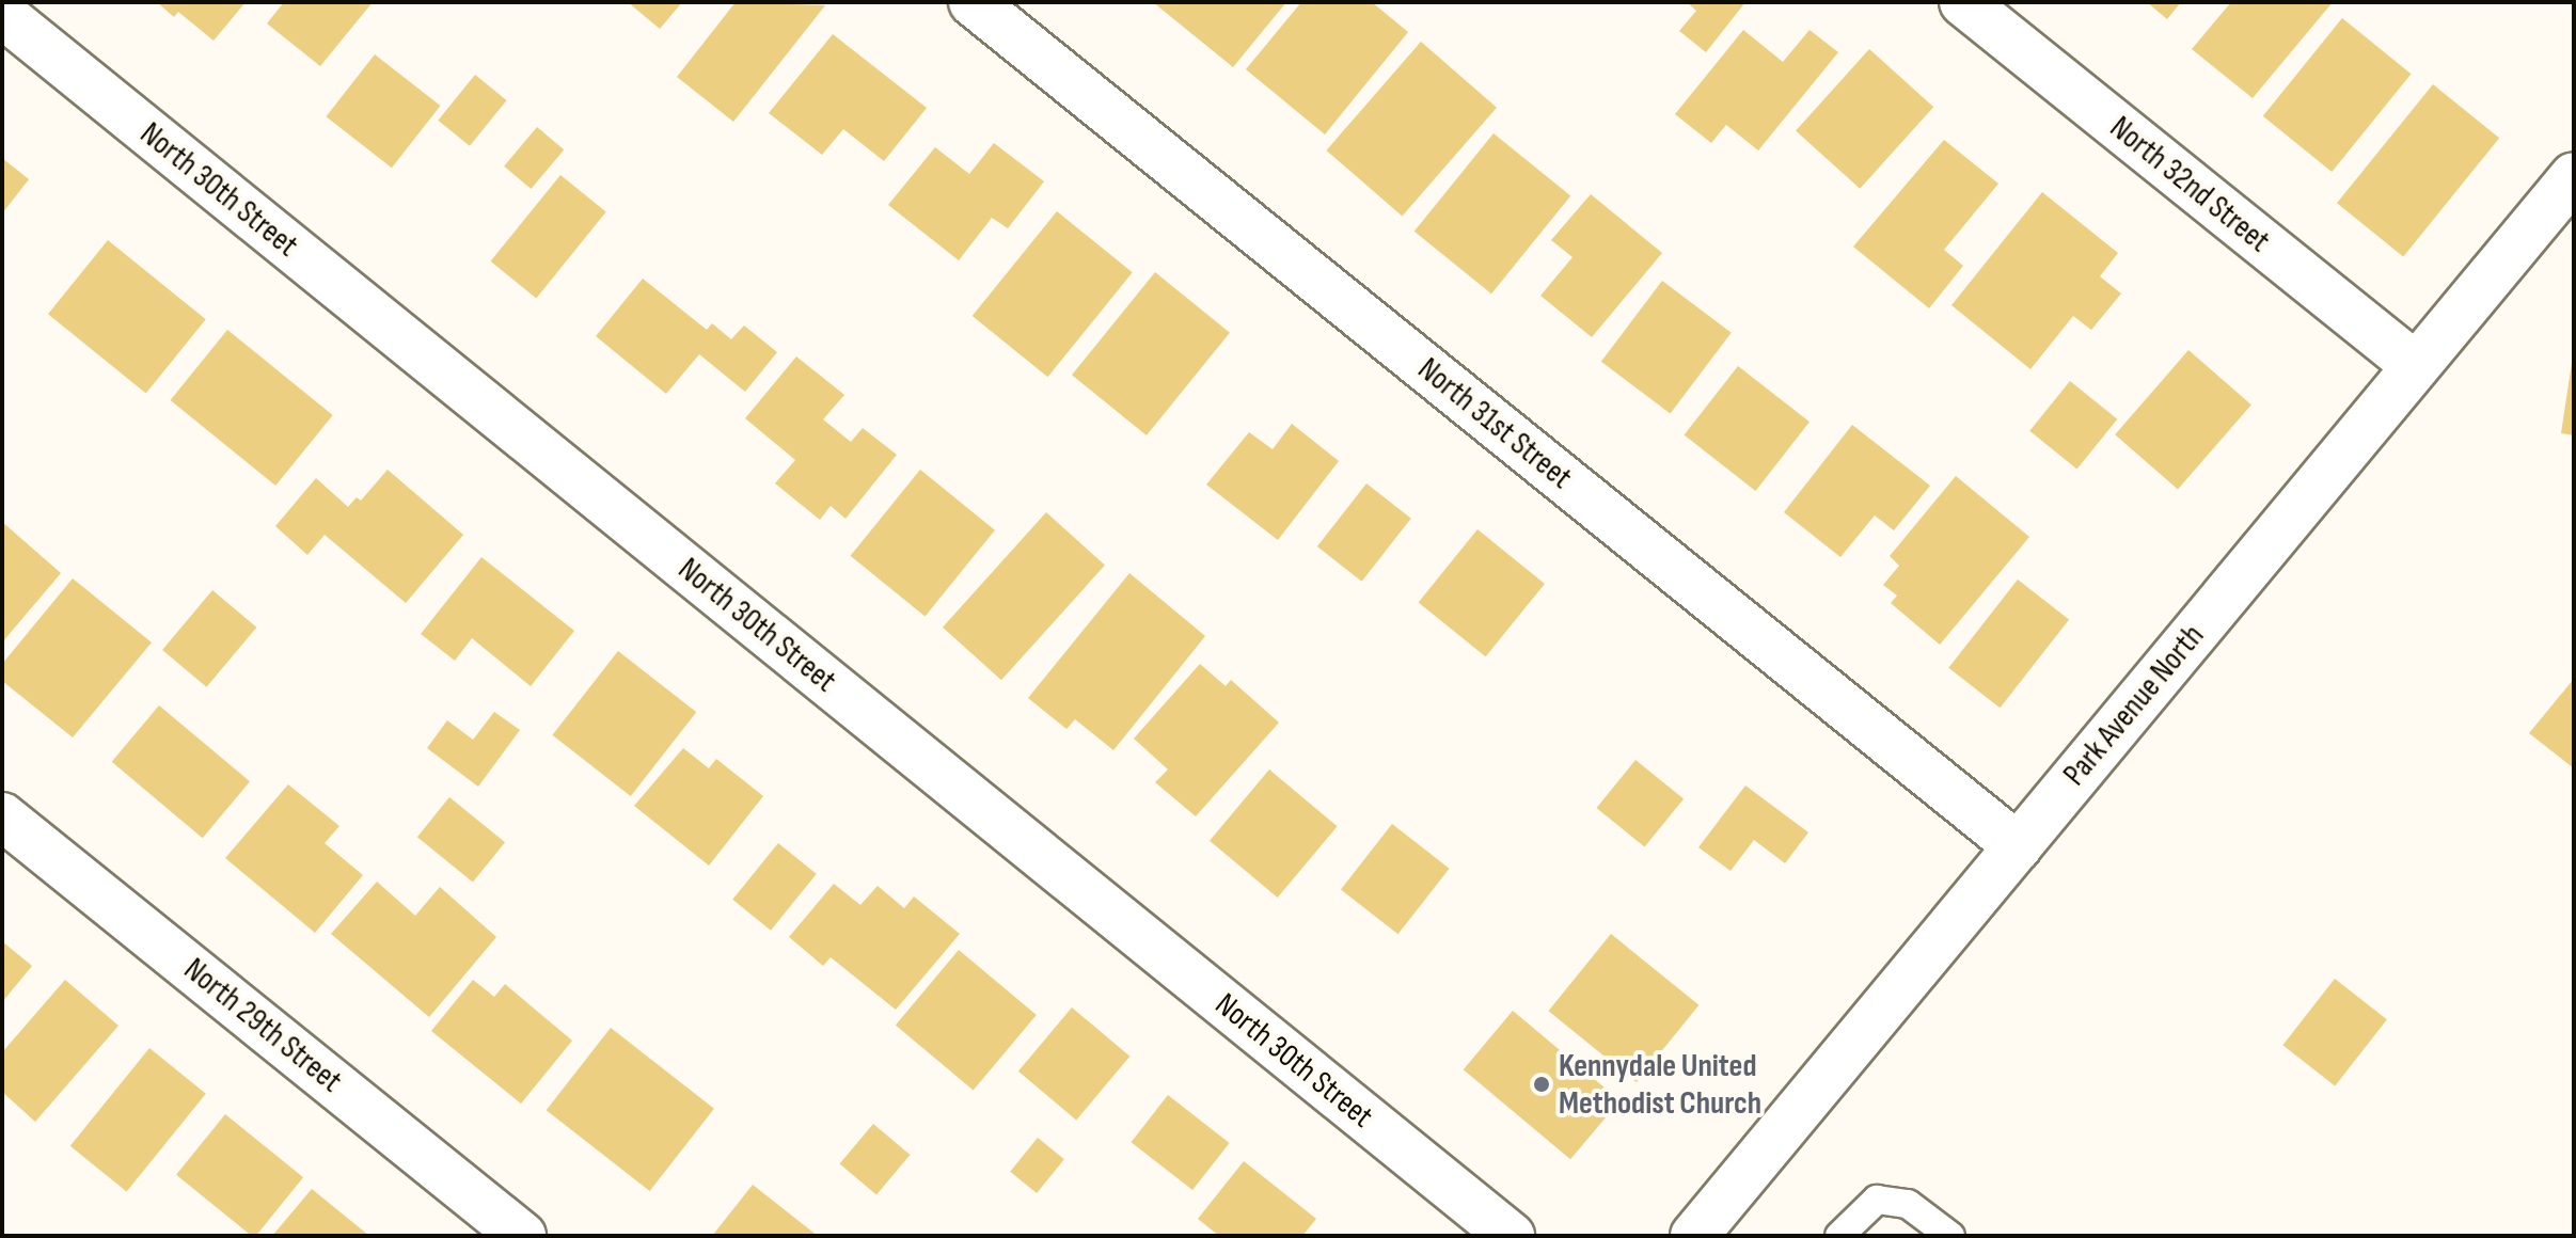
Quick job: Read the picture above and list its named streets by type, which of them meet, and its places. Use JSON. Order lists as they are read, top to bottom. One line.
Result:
{"streets":{"street":["North 32nd Street","North 30th Street","North 31st Street","Park Avenue North","North 29th Street"]},"crossings":[["North 32nd Street","Park Avenue North"],["North 31st Street","Park Avenue North"]],"places":["Kennydale United Methodist Church"]}
